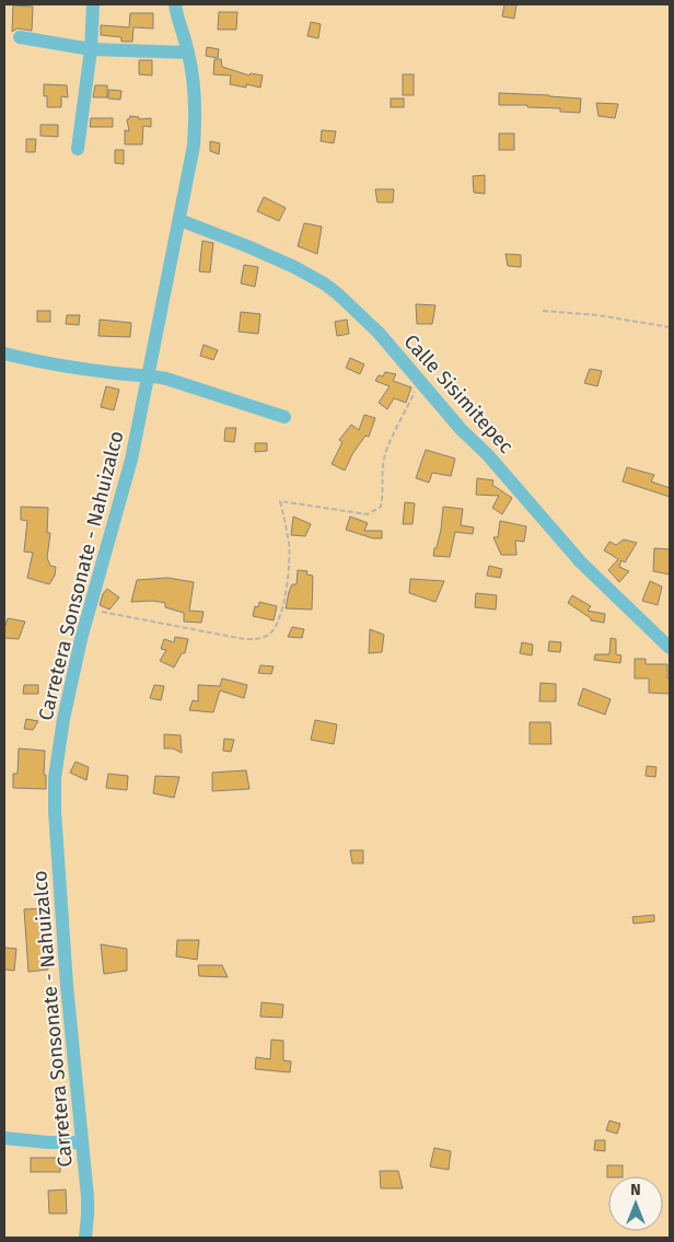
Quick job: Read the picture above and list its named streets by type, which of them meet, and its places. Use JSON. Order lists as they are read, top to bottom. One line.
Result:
{"streets":{"street":["Calle Sisimitepec","Carretera Sonsonate - Nahuizalco"]},"crossings":[["Calle Sisimitepec","Carretera Sonsonate - Nahuizalco"]],"north":"top"}
